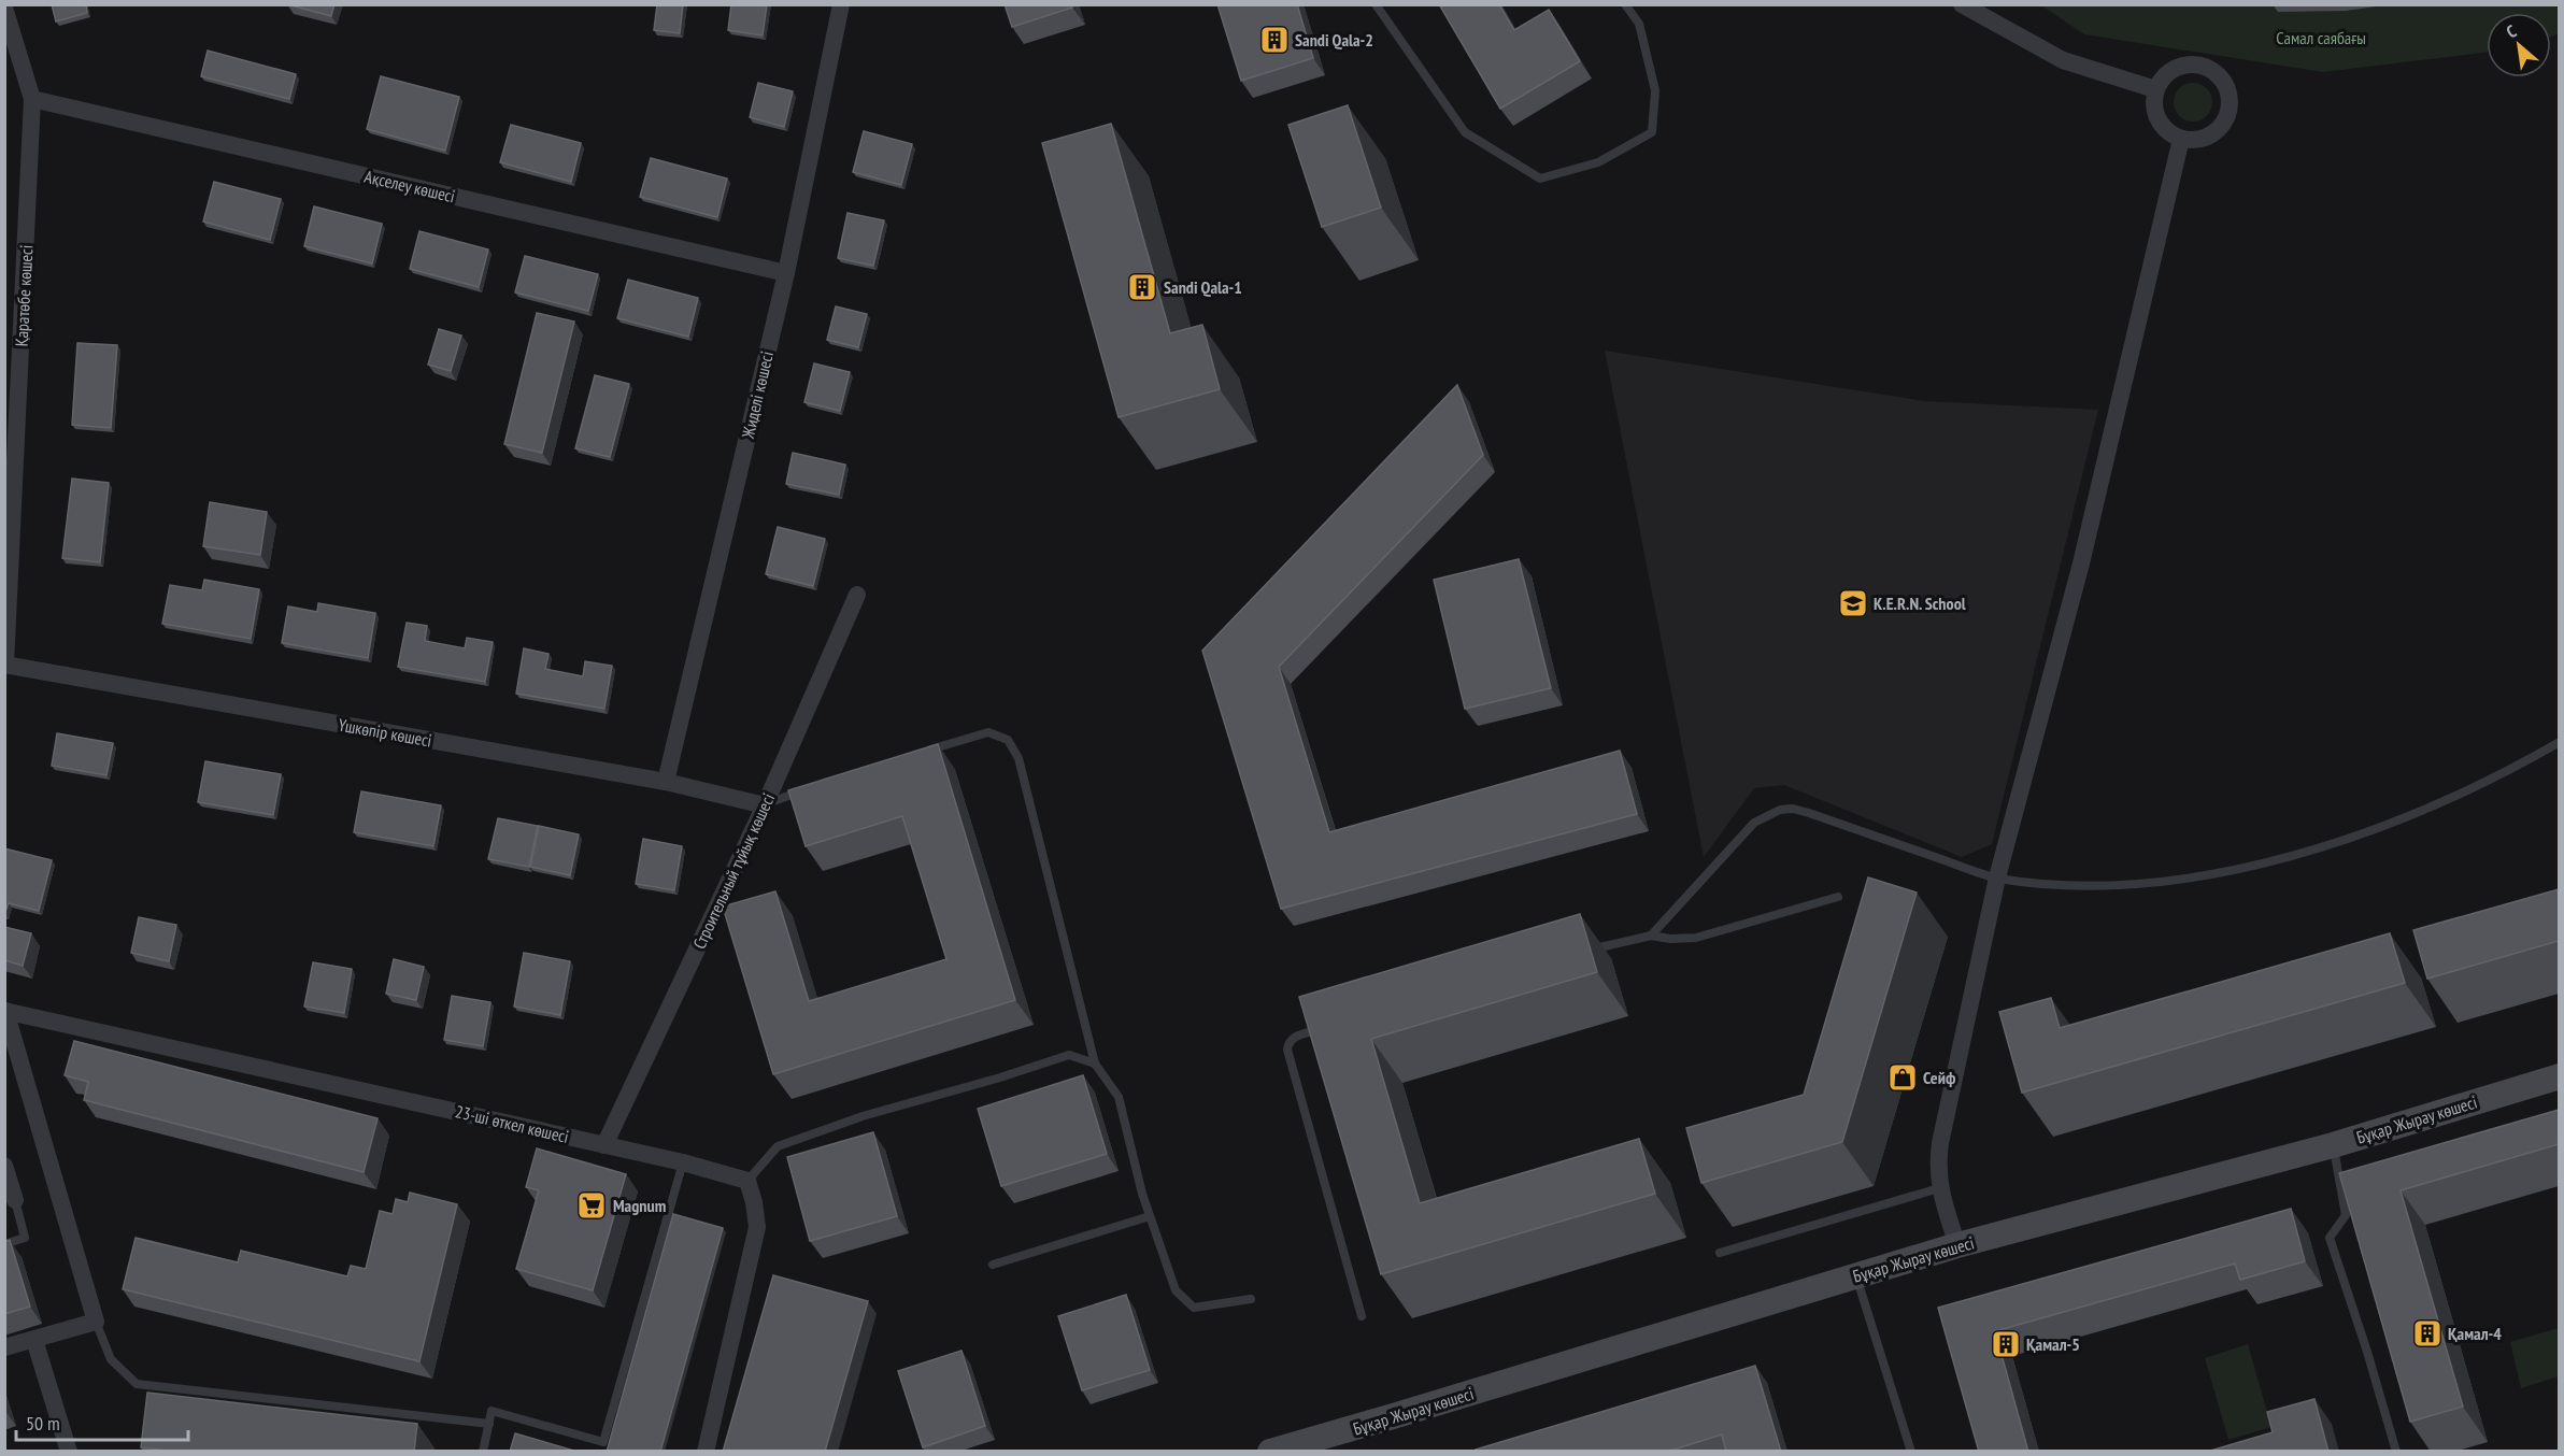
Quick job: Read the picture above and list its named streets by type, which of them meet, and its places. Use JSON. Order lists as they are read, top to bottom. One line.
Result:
{"streets":{"street":["Ақселеу көшесі","Қаратөбе көшесі","Жиделі көшесі","Үшкөпір көшесі","Строительный тұйық көшесі","Бұқар Жырау көшесі","23-ші өткел көшесі"]},"crossings":[["Ақселеу көшесі","Қаратөбе көшесі"],["Ақселеу көшесі","Жиделі көшесі"],["Қаратөбе көшесі","Үшкөпір көшесі"],["Жиделі көшесі","Үшкөпір көшесі"],["Үшкөпір көшесі","Строительный тұйық көшесі"],["Строительный тұйық көшесі","23-ші өткел көшесі"]],"parks":["Самал саябағы"],"places":{"building":["Sandi Qala-2","Sandi Qala-1","Қамал-4","Қамал-5"],"school or university":["K.E.R.N. School"],"shop":["Сейф"],"supermarket":["Magnum"]},"scale_bar":"50 m","north":"top left"}
